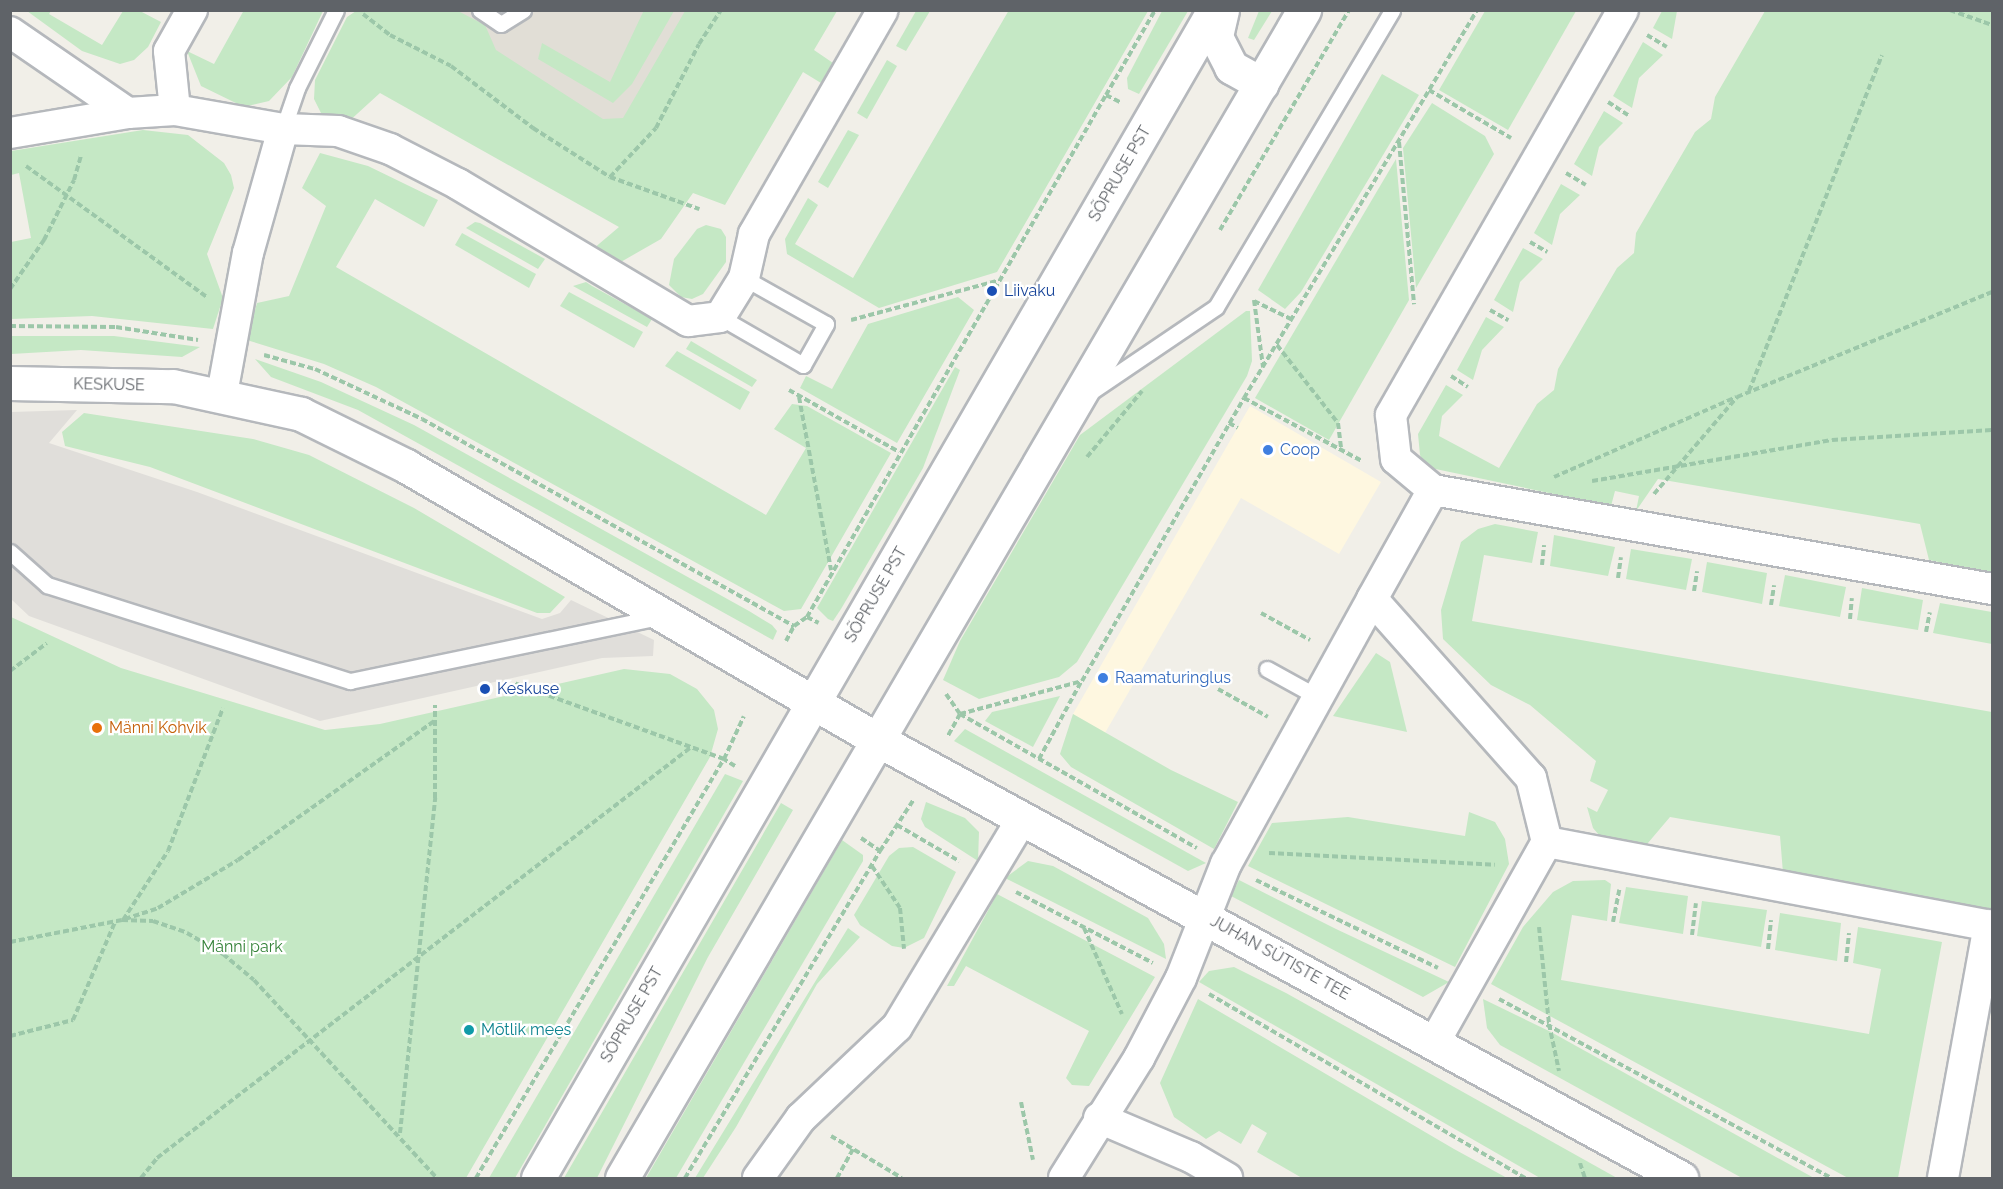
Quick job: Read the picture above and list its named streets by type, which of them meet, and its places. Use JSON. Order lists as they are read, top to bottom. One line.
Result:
{"streets":{"main road":["SÕPRUSE PST","KESKUSE","JUHAN SÜTISTE TEE"]},"crossings":[["SÕPRUSE PST","KESKUSE"],["KESKUSE","JUHAN SÜTISTE TEE"]],"parks":["Männi park"],"places":["Liivaku","Coop","Raamaturinglus","Keskuse","Männi Kohvik","Mõtlik mees"]}
